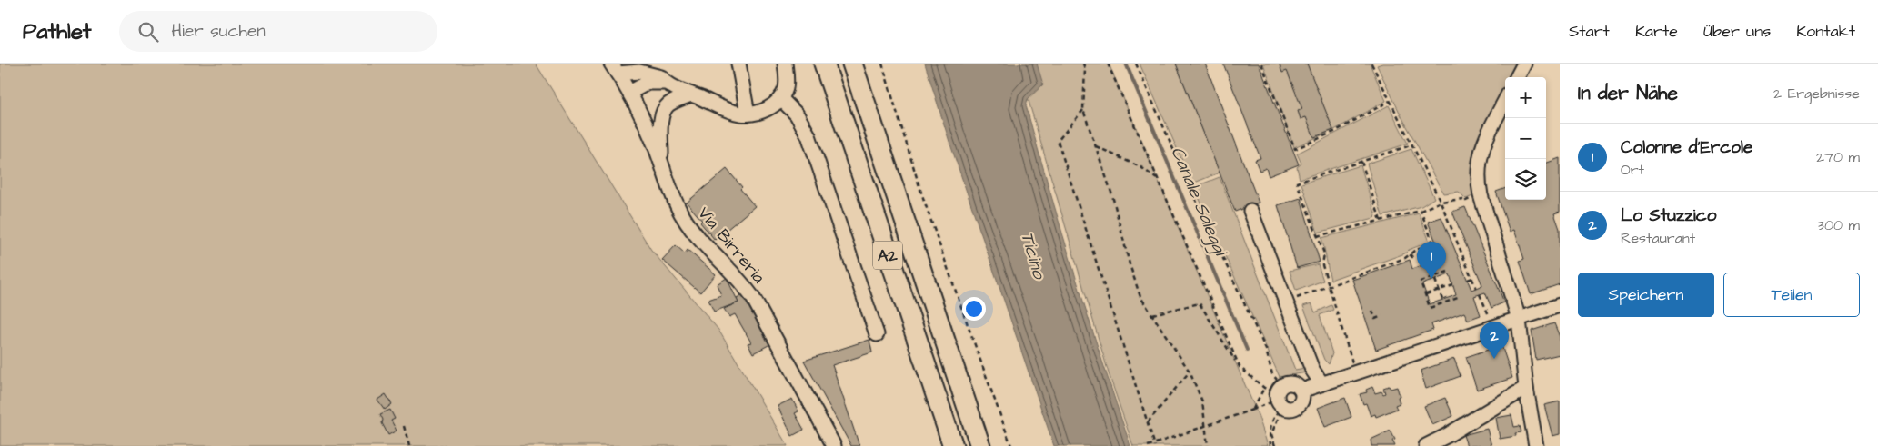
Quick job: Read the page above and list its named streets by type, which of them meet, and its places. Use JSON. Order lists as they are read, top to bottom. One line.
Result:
{"streets":{"highway":["A2"],"street":["Via Birreria"]},"water":["Canale Saleggi","Ticino"],"page":{"header":"Pathlet","search":"Hier suchen","nav":["Start","Karte","Über uns","Kontakt"],"heading":["In der Nähe","2 Ergebnisse"],"map_buttons":["+","−"],"list":[{"mark":"1","name":"Colonne d'Ercole","note":"Ort","value":"270 m"},{"mark":"2","name":"Lo Stuzzico","note":"Restaurant","value":"300 m"}],"pins":["1","2"],"buttons":["Speichern","Teilen"]}}
